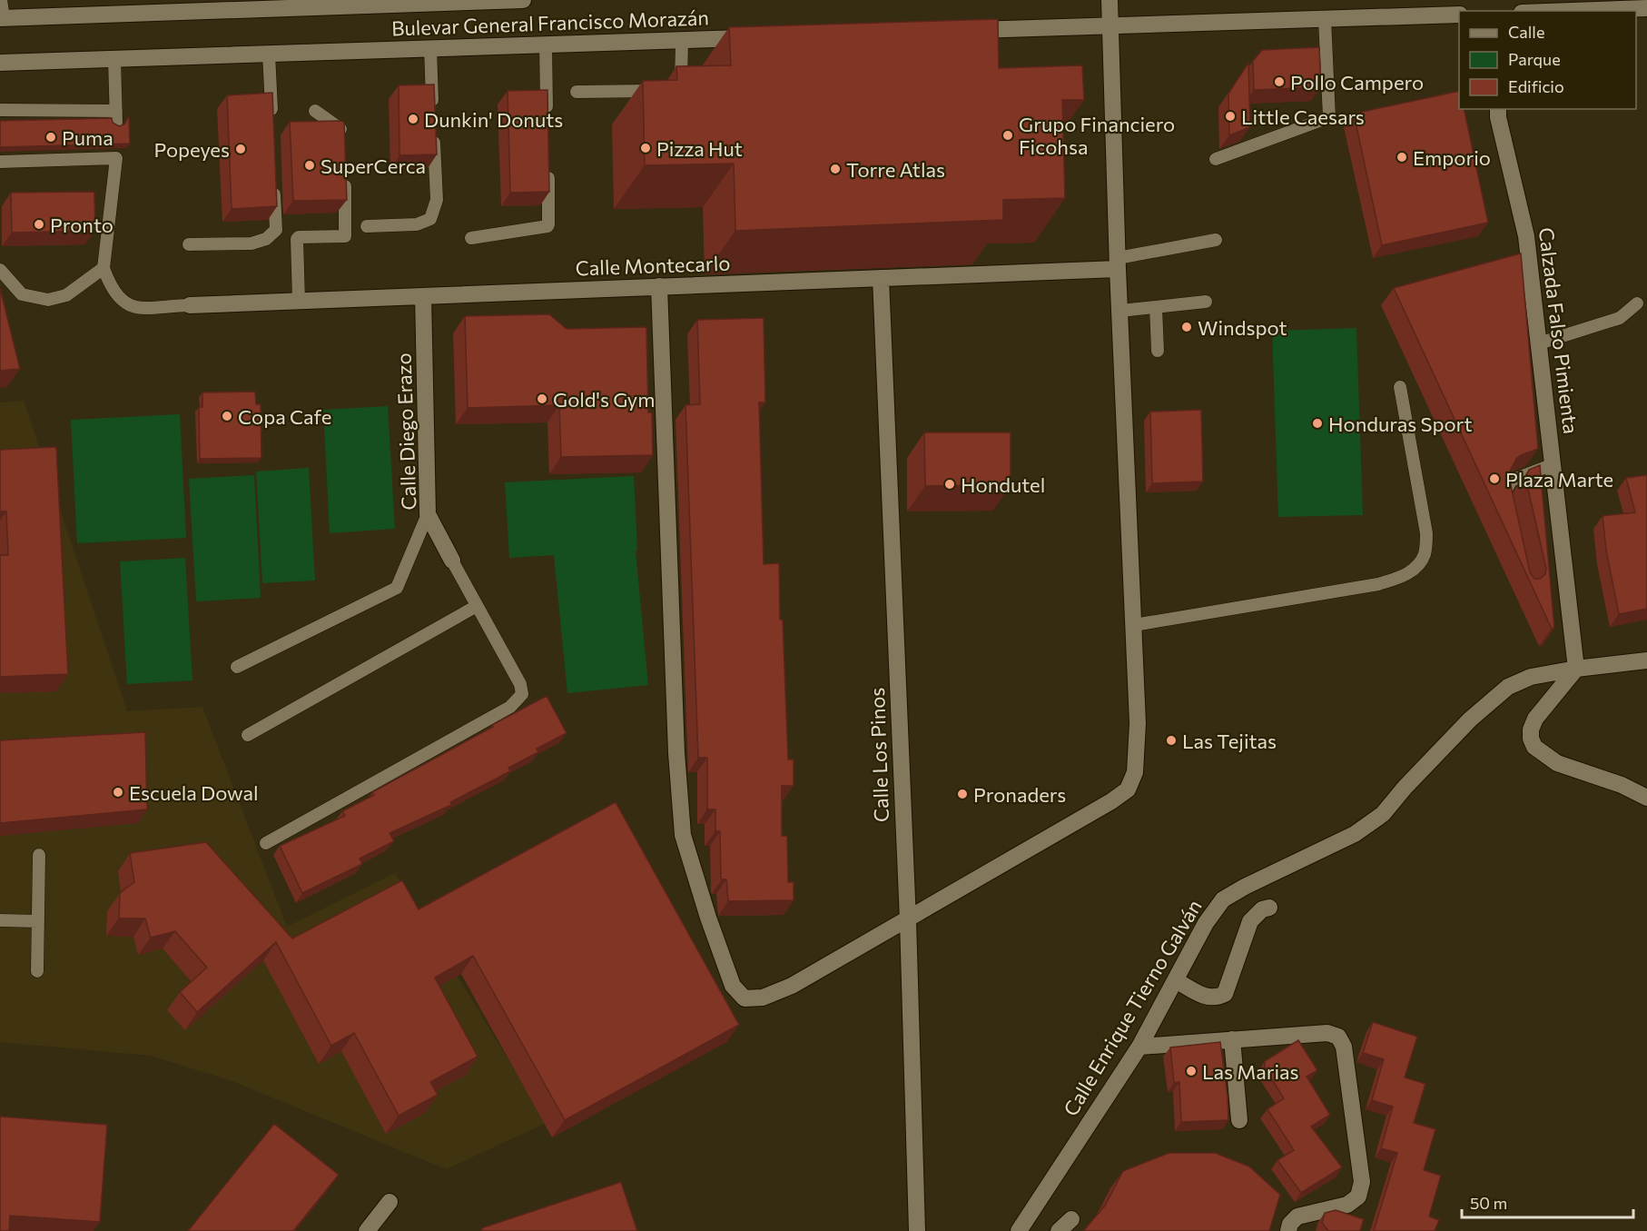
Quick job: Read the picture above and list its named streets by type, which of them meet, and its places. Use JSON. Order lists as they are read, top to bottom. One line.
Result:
{"streets":{"street":["Bulevar General Francisco Morazán","Calle Montecarlo","Calzada Falso Pimienta","Calle Diego Erazo","Calle Los Pinos","Calle Enrique Tierno Galván"]},"crossings":[["Calle Montecarlo","Calle Diego Erazo"],["Calle Montecarlo","Calle Los Pinos"],["Calzada Falso Pimienta","Calle Enrique Tierno Galván"]],"places":["Pollo Campero","Little Caesars","Dunkin' Donuts","Grupo Financiero Ficohsa","Puma","Pizza Hut","Popeyes","Emporio","SuperCerca","Torre Atlas","Pronto","Windspot","Gold's Gym","Copa Cafe","Honduras Sport","Plaza Marte","Hondutel","Las Tejitas","Escuela Dowal","Pronaders","Las Marias"],"legend":["Calle","Parque","Edificio"],"scale_bar":"50 m"}
